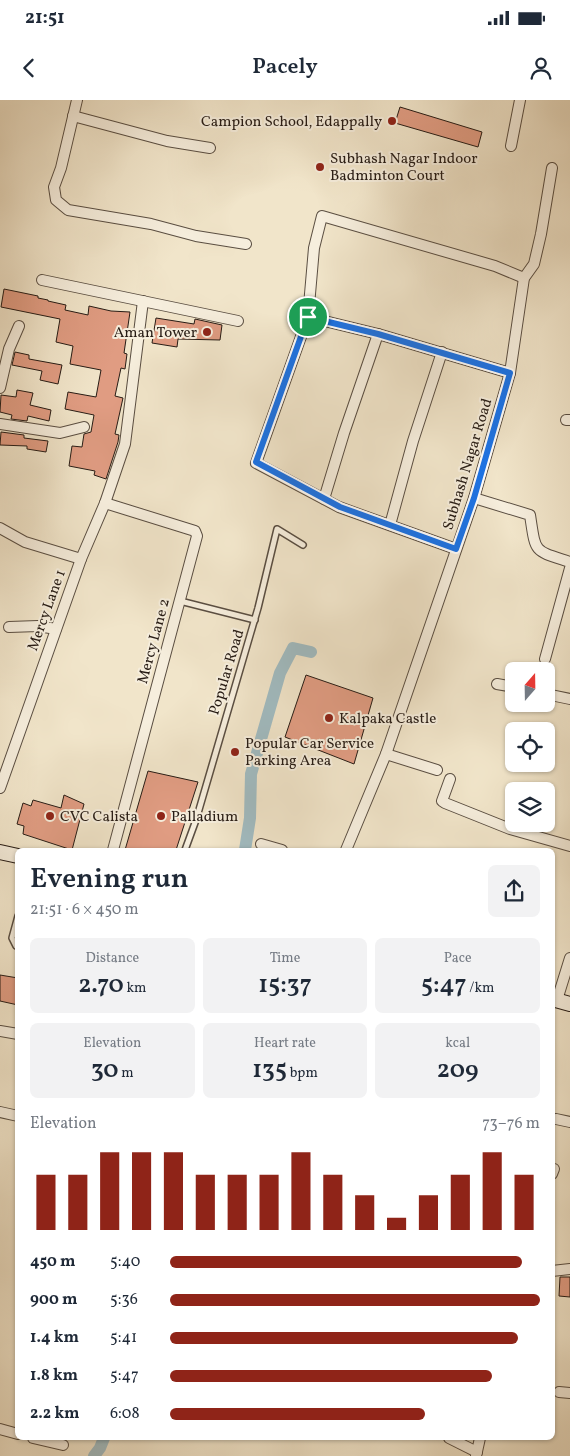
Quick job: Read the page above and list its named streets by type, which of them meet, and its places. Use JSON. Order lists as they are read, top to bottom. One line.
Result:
{"streets":{"street":["Subhash Nagar Road","Mercy Lane 1","Mercy Lane 2"],"lane":["Popular Road"]},"crossings":[["Mercy Lane 1","Mercy Lane 2"]],"places":["Campion School, Edappally","Subhash Nagar Indoor Badminton Court","Aman Tower","Kalpaka Castle","Popular Car Service Parking Area","CVC Calista","Palladium"],"north":"top","page":{"status":"21:51","header":"Pacely","heading":["Evening run","21:51 · 6 × 450 m"],"stats":[["Distance","2.70 km"],["Time","15:37"],["Pace","5:47 /km"],["Elevation","30 m"],["Heart rate","135 bpm"],["kcal","209"]],"chart":["Elevation","73–76 m"],"list":[{"name":"450 m","note":"5:40"},{"name":"900 m","note":"5:36"},{"name":"1.4 km","note":"5:41"},{"name":"1.8 km","note":"5:47"},{"name":"2.2 km","note":"6:08"}]}}
